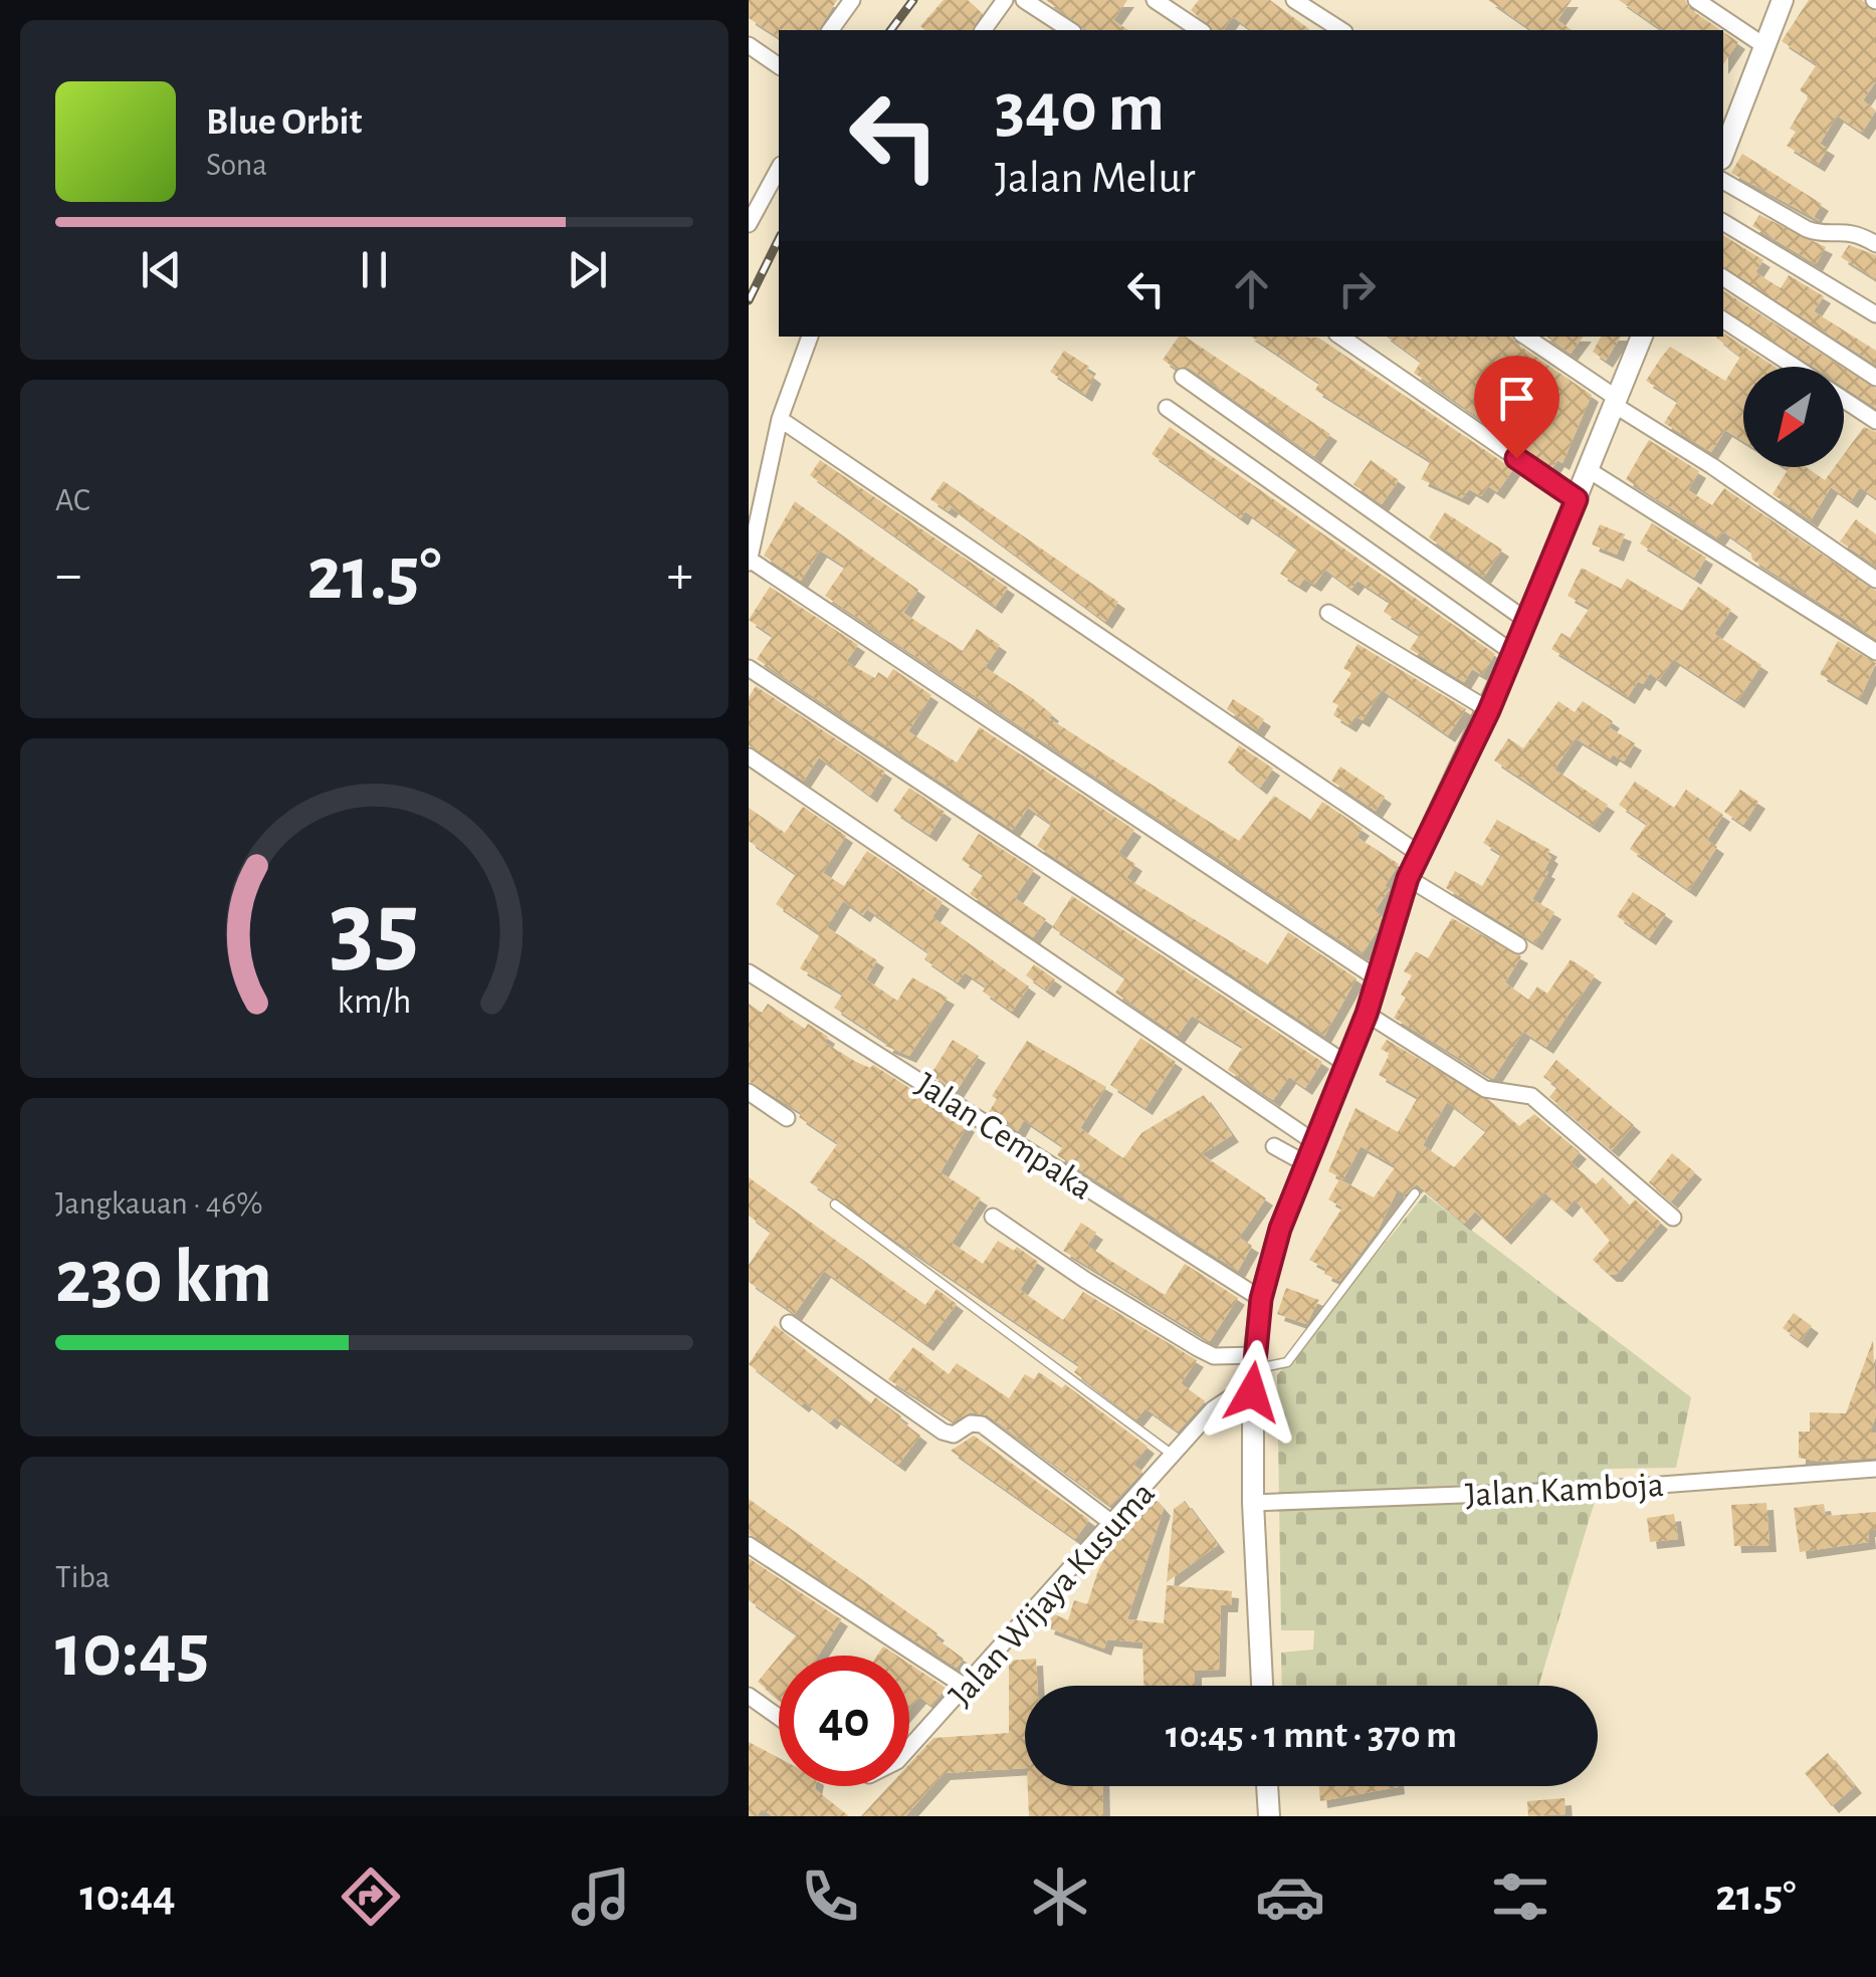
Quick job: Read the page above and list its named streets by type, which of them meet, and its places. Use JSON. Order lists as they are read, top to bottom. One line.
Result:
{"streets":{"street":["Jalan Cempaka","Jalan Kamboja","Jalan Wijaya Kusuma"]},"north":"bottom left","page":{"turn":["340 m","Jalan Melur"],"song":["Blue Orbit","Sona"],"tile":["AC",["Jangkauan · 46%","230 km"],["Tiba","10:45"]],"heat":["−","21.5°","+"],"limit":"40","trip":"10:45 · 1 mnt · 370 m","tabs":["10:44","21.5°"],"gauge":["35","km/h"]}}
